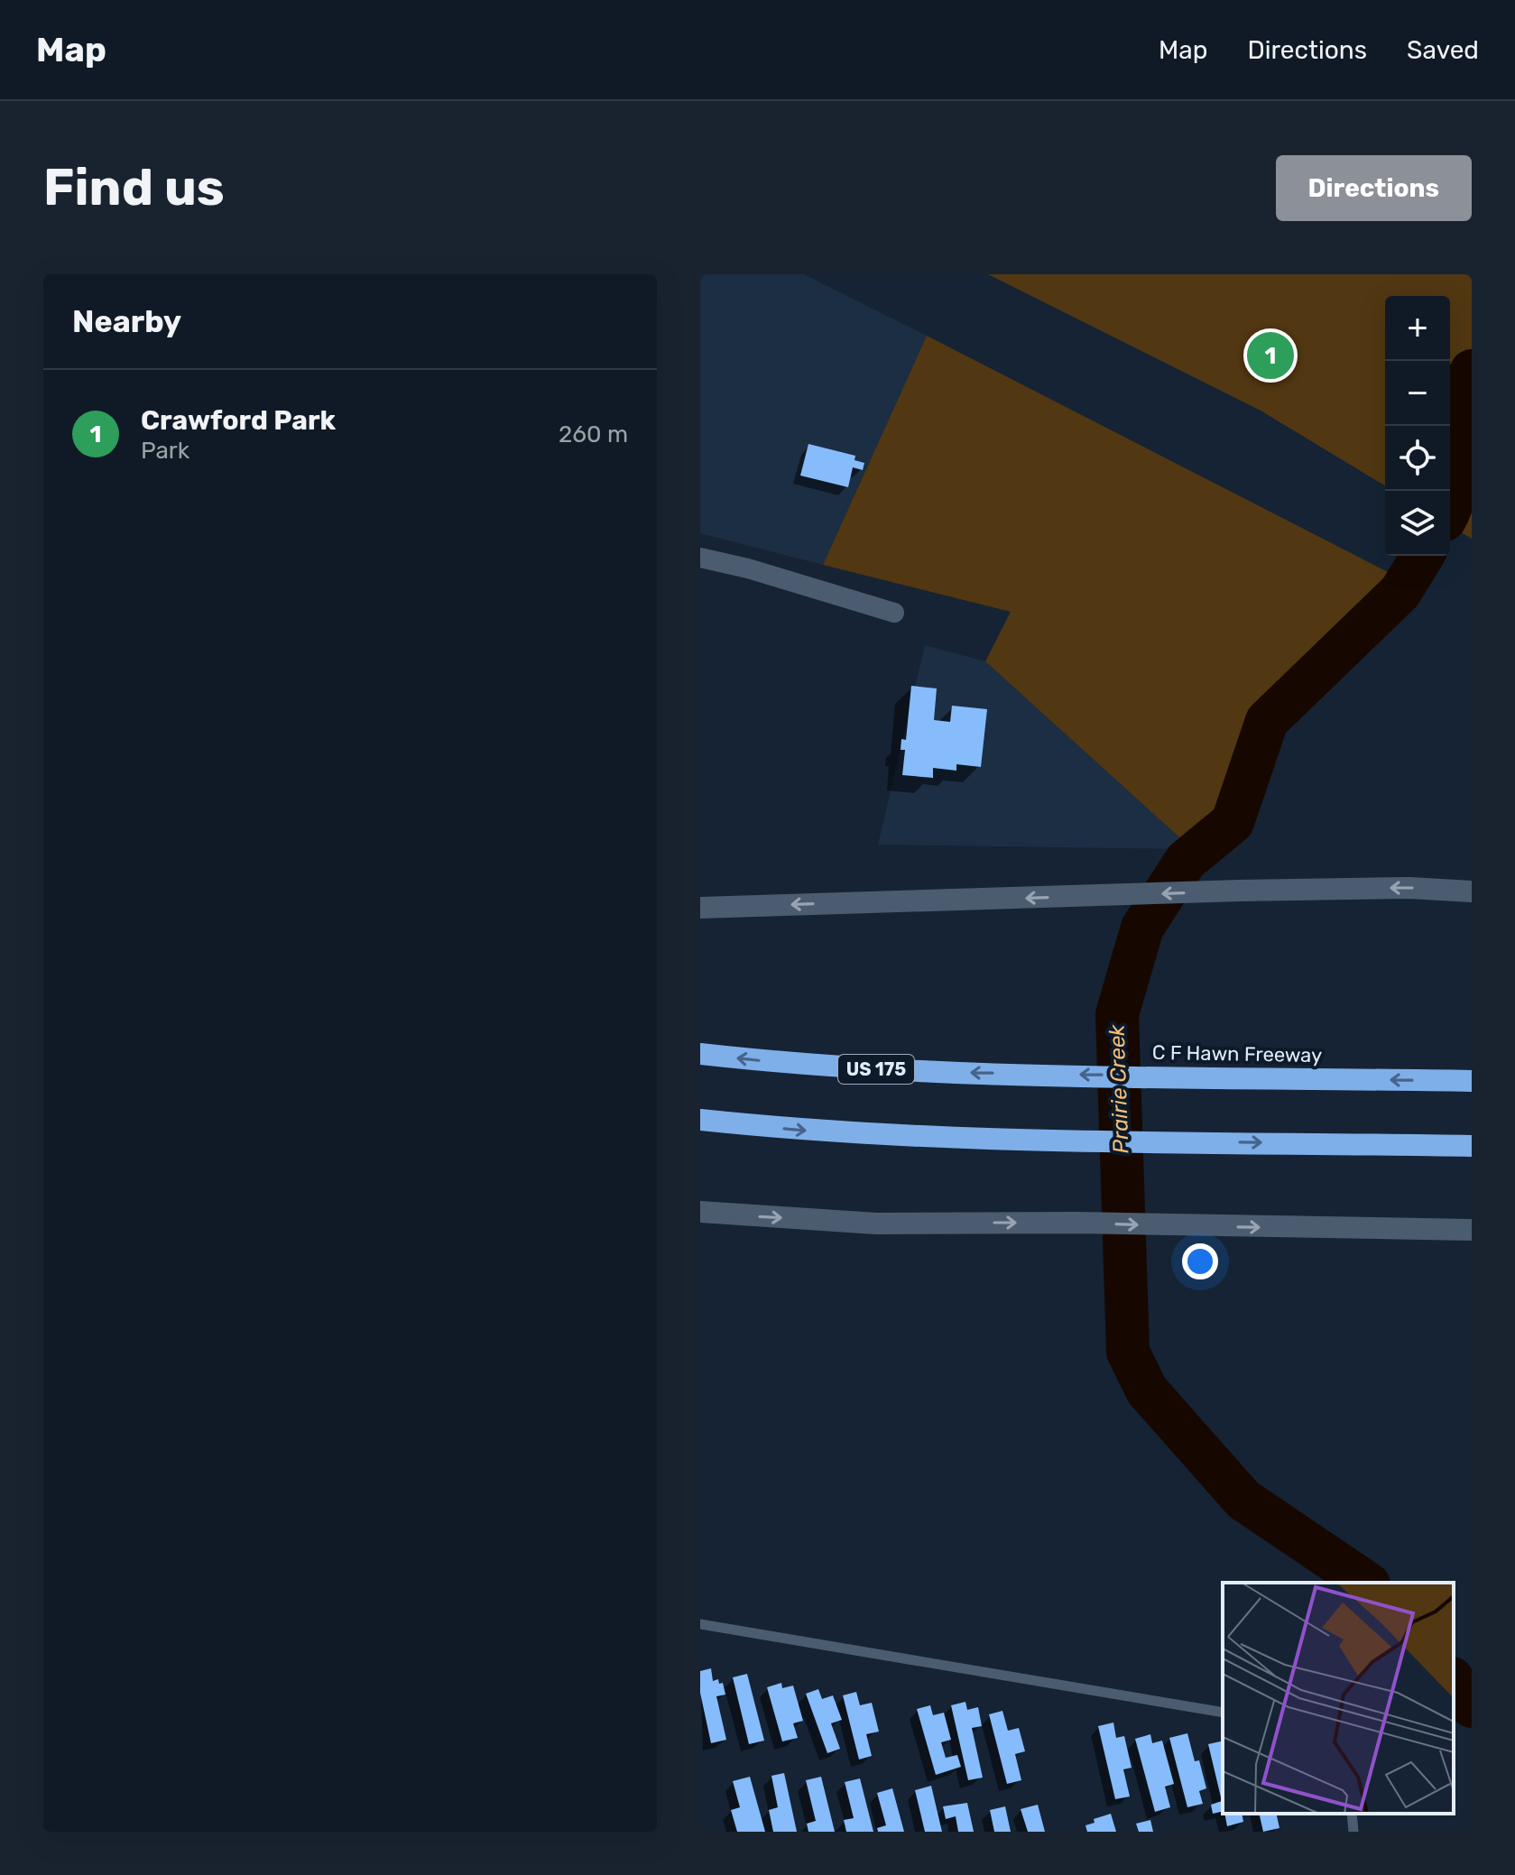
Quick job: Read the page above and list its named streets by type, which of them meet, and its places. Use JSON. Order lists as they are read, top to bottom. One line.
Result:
{"streets":{"highway":["C F Hawn Freeway","US 175"]},"water":["Prairie Creek"],"page":{"header":"Map","nav":["Map","Directions","Saved"],"buttons":"Directions","title":"Find us","heading":"Nearby","map_buttons":["+","−"],"pins":"1","list":[{"mark":"1","name":"Crawford Park","note":"Park","value":"260 m"}]}}
